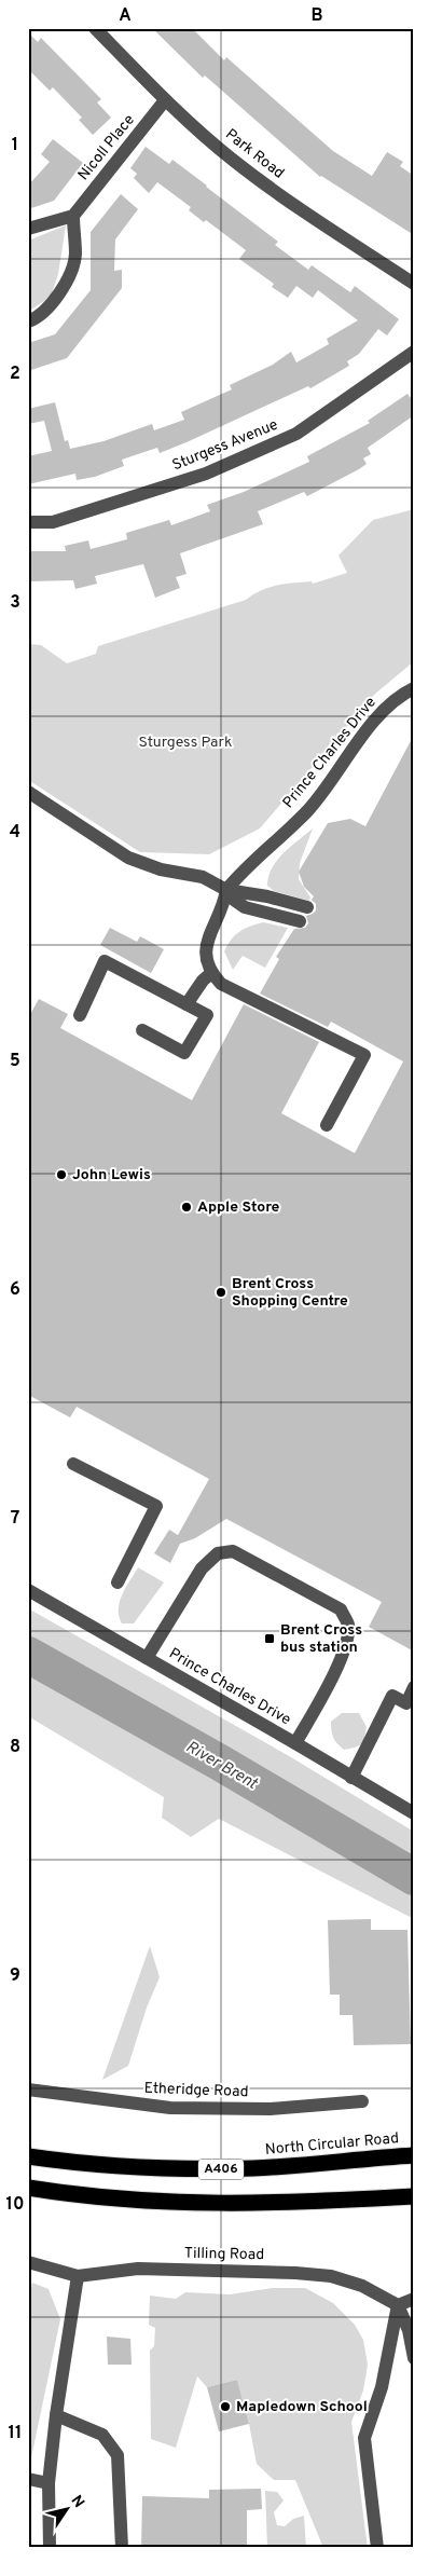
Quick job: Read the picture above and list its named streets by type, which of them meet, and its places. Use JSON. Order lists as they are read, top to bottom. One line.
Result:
{"streets":{"highway":["North Circular Road","A406"],"street":["Nicoll Place","Park Road","Sturgess Avenue","Prince Charles Drive","Etheridge Road","Tilling Road"]},"crossings":[["Nicoll Place","Park Road"]],"water":["River Brent"],"parks":["Sturgess Park"],"places":{"other":["John Lewis","Apple Store","Brent Cross Shopping Centre","Mapledown School"],"transit":["Brent Cross bus station"]},"north":"top right","grid":{"columns":["A","B"],"rows":["1","2","3","4","5","6","7","8","9","10","11"]}}
